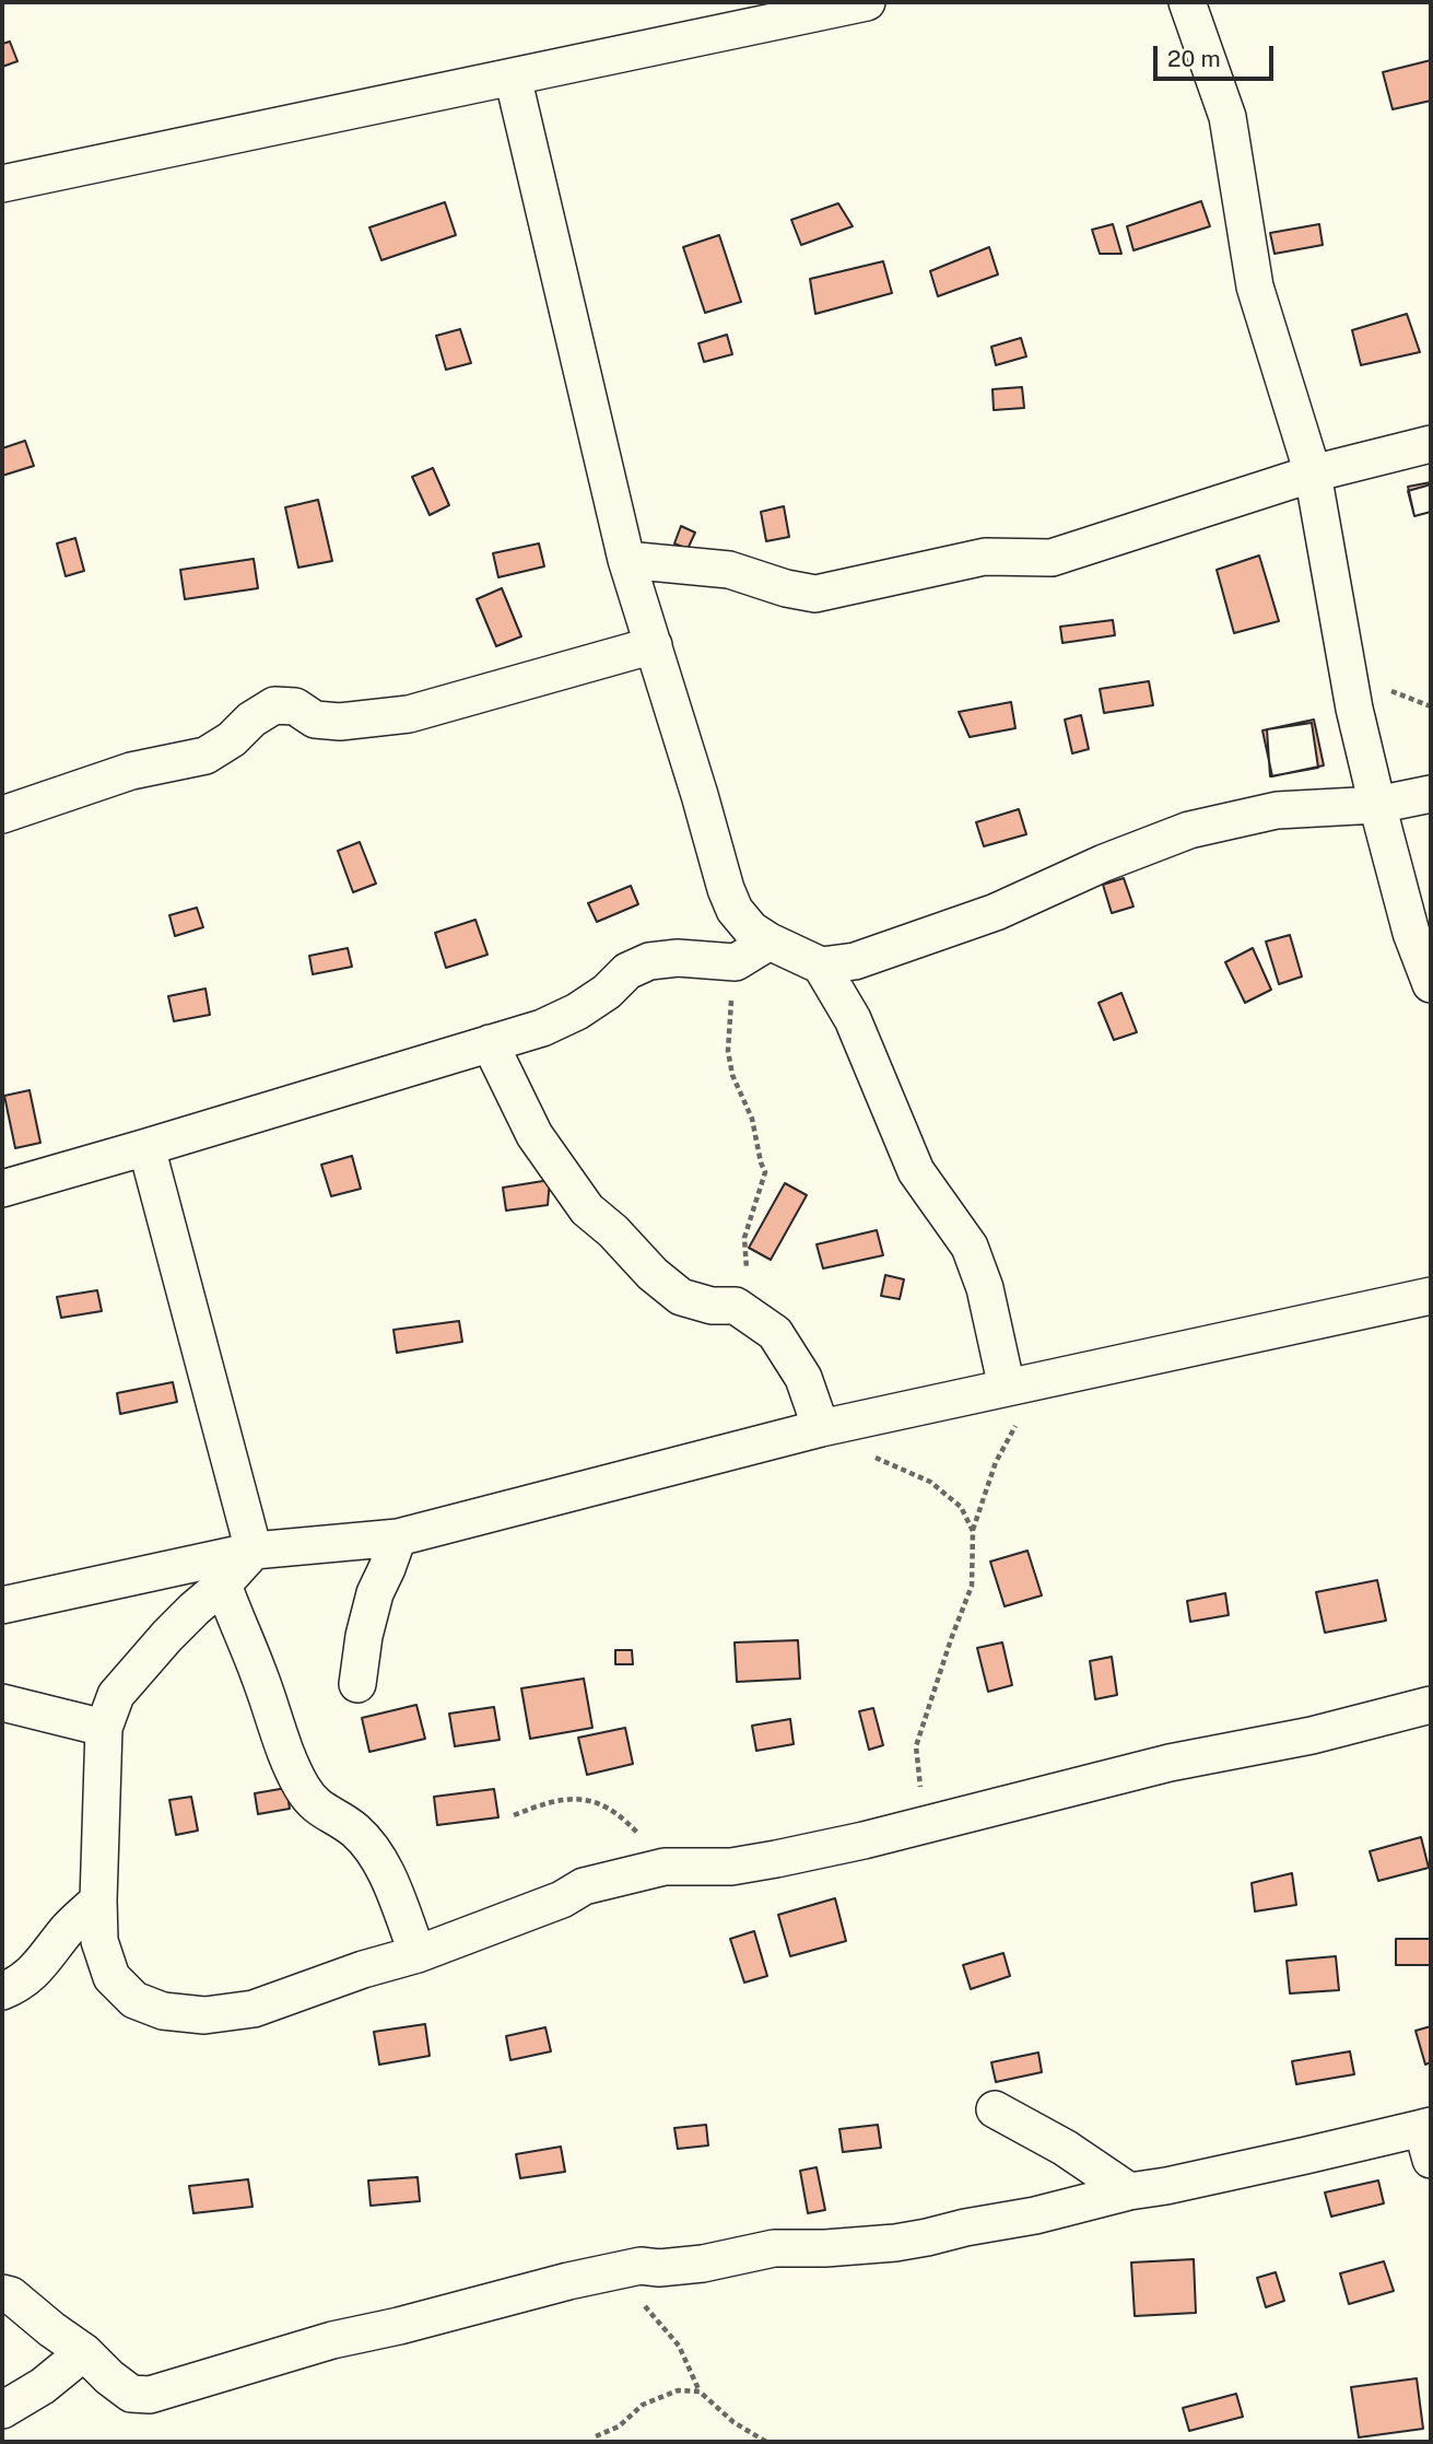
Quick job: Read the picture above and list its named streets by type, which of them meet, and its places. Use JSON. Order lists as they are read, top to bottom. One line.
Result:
{"scale_bar":"20 m"}
